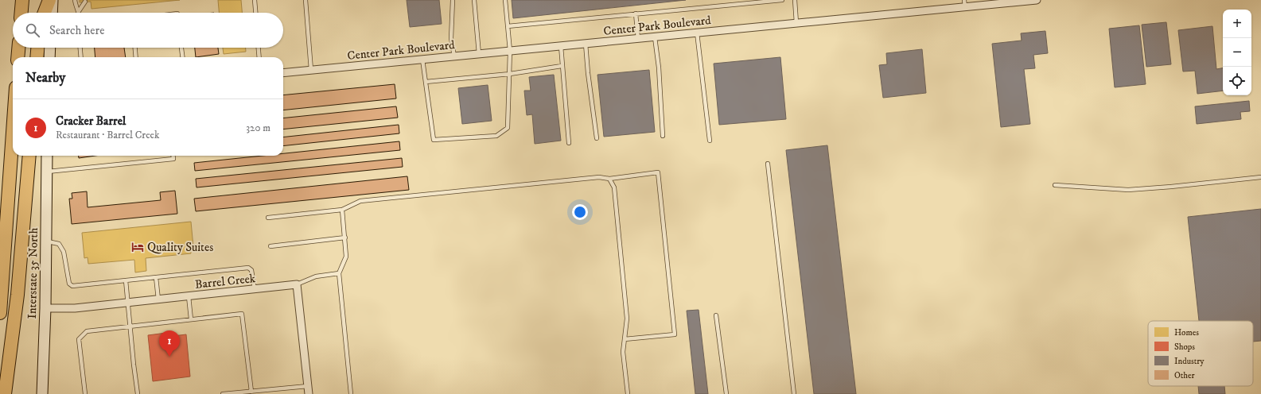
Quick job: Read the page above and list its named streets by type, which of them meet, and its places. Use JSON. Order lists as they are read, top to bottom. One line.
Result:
{"streets":{"main road":["Interstate 35 North"],"street":["Center Park Boulevard","Barrel Creek"]},"crossings":[["Interstate 35 North","Barrel Creek"]],"places":{"hotel":["Quality Suites"]},"legend":["Homes","Shops","Industry","Other"],"page":{"map_buttons":["+","−"],"search":"Search here","heading":"Nearby","list":[{"mark":"1","name":"Cracker Barrel","note":"Restaurant · Barrel Creek","value":"320 m"}],"pins":"1"}}
